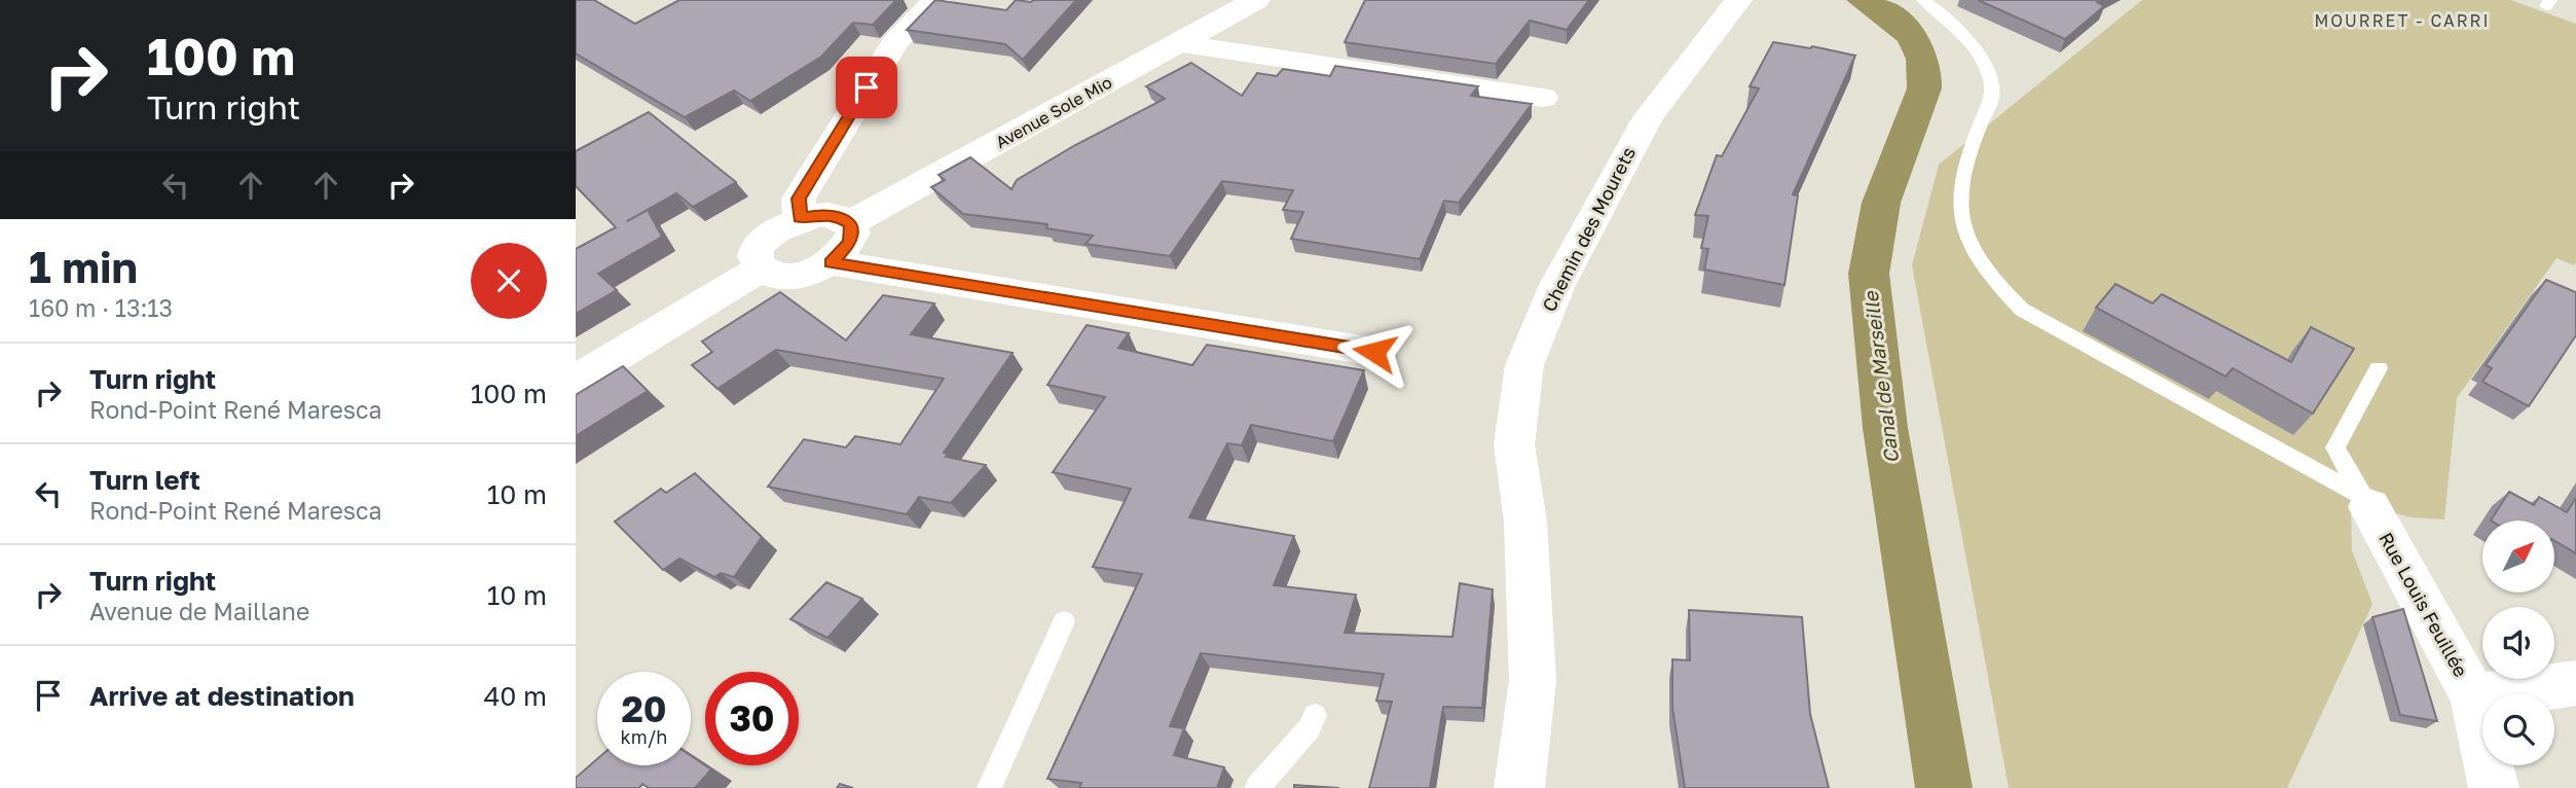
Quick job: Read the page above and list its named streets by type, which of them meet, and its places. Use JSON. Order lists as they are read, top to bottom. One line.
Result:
{"streets":{"street":["Avenue Sole Mio","Chemin des Mourets","Rue Louis Feuillée"]},"districts":["MOURRET - CARRI"],"water":["Canal de Marseille"],"north":"top right","page":{"turn":["100 m","Turn right"],"heading":["1 min","160 m · 13:13"],"list":[{"name":"Turn right","note":"Rond-Point René Maresca","value":"100 m"},{"name":"Turn left","note":"Rond-Point René Maresca","value":"10 m"},{"name":"Turn right","note":"Avenue de Maillane","value":"10 m"},{"name":"Arrive at destination","value":"40 m"}],"speed":"20 km/h","limit":"30"}}
